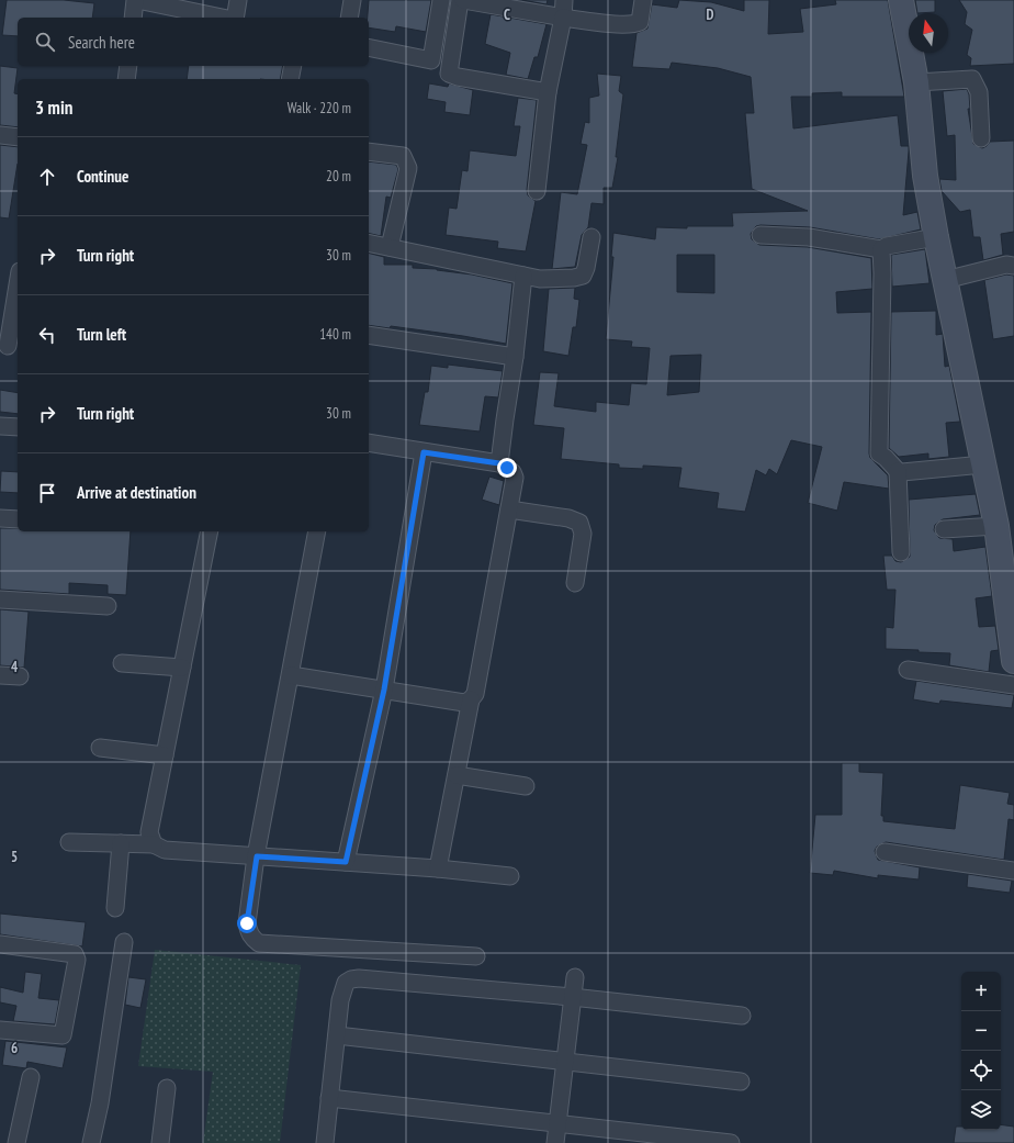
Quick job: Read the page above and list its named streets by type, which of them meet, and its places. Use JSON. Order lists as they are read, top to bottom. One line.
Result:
{"north":"top","page":{"search":"Search here","heading":["3 min","Walk · 220 m"],"list":[["Continue","20 m"],["Turn right","30 m"],["Turn left","140 m"],["Turn right","30 m"],"Arrive at destination"],"map_buttons":["+","−"]},"grid":{"columns":["C","D"],"rows":["4","5","6"]}}
